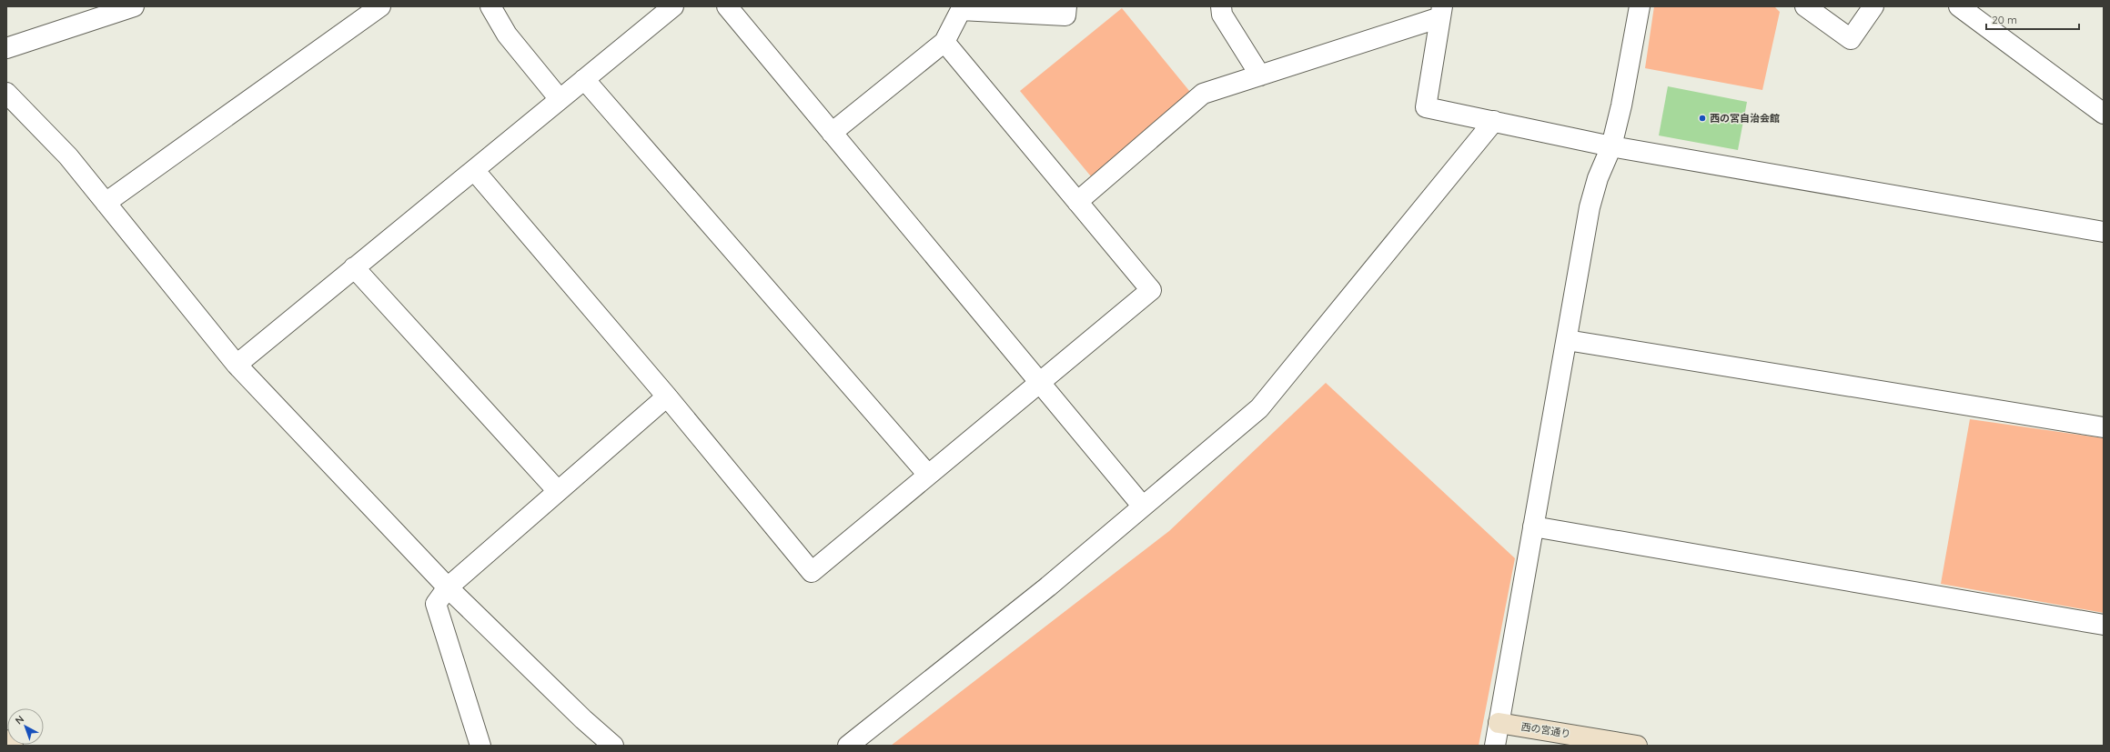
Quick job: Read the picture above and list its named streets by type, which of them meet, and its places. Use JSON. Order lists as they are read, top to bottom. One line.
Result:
{"streets":{"street":["西の宮通り"]},"places":["西の宮自治会館"],"scale_bar":"20 m","north":"top left"}
